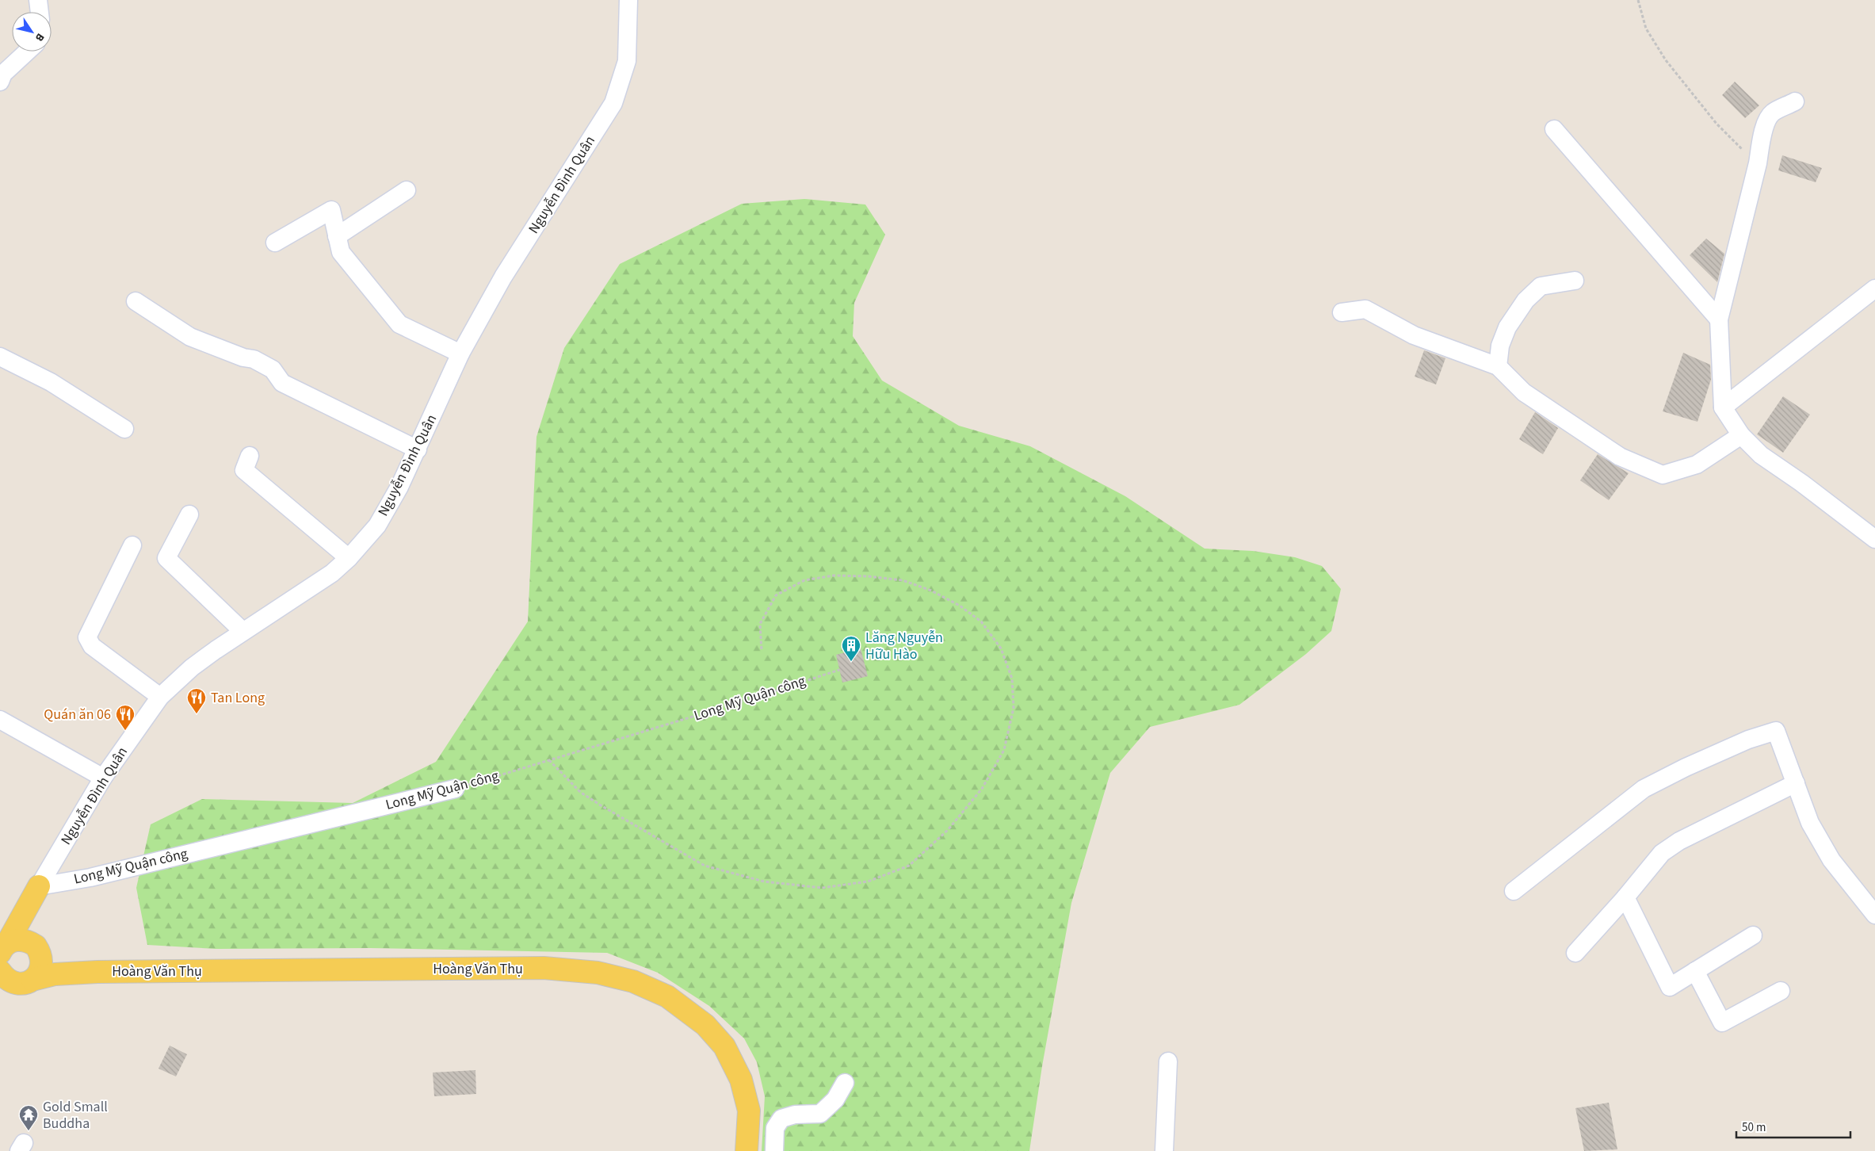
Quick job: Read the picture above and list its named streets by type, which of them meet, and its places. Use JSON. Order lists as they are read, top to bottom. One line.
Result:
{"streets":{"main road":["Hoàng Văn Thụ"],"street":["Nguyễn Đình Quân","Long Mỹ Quận công"]},"crossings":[["Nguyễn Đình Quân","Long Mỹ Quận công"]],"places":{"building":["Lăng Nguyễn Hữu Hào"],"restaurant":["Tan Long","Quán ăn 06"],"temple":["Gold Small Buddha"]},"scale_bar":"50 m","north":"bottom right"}
